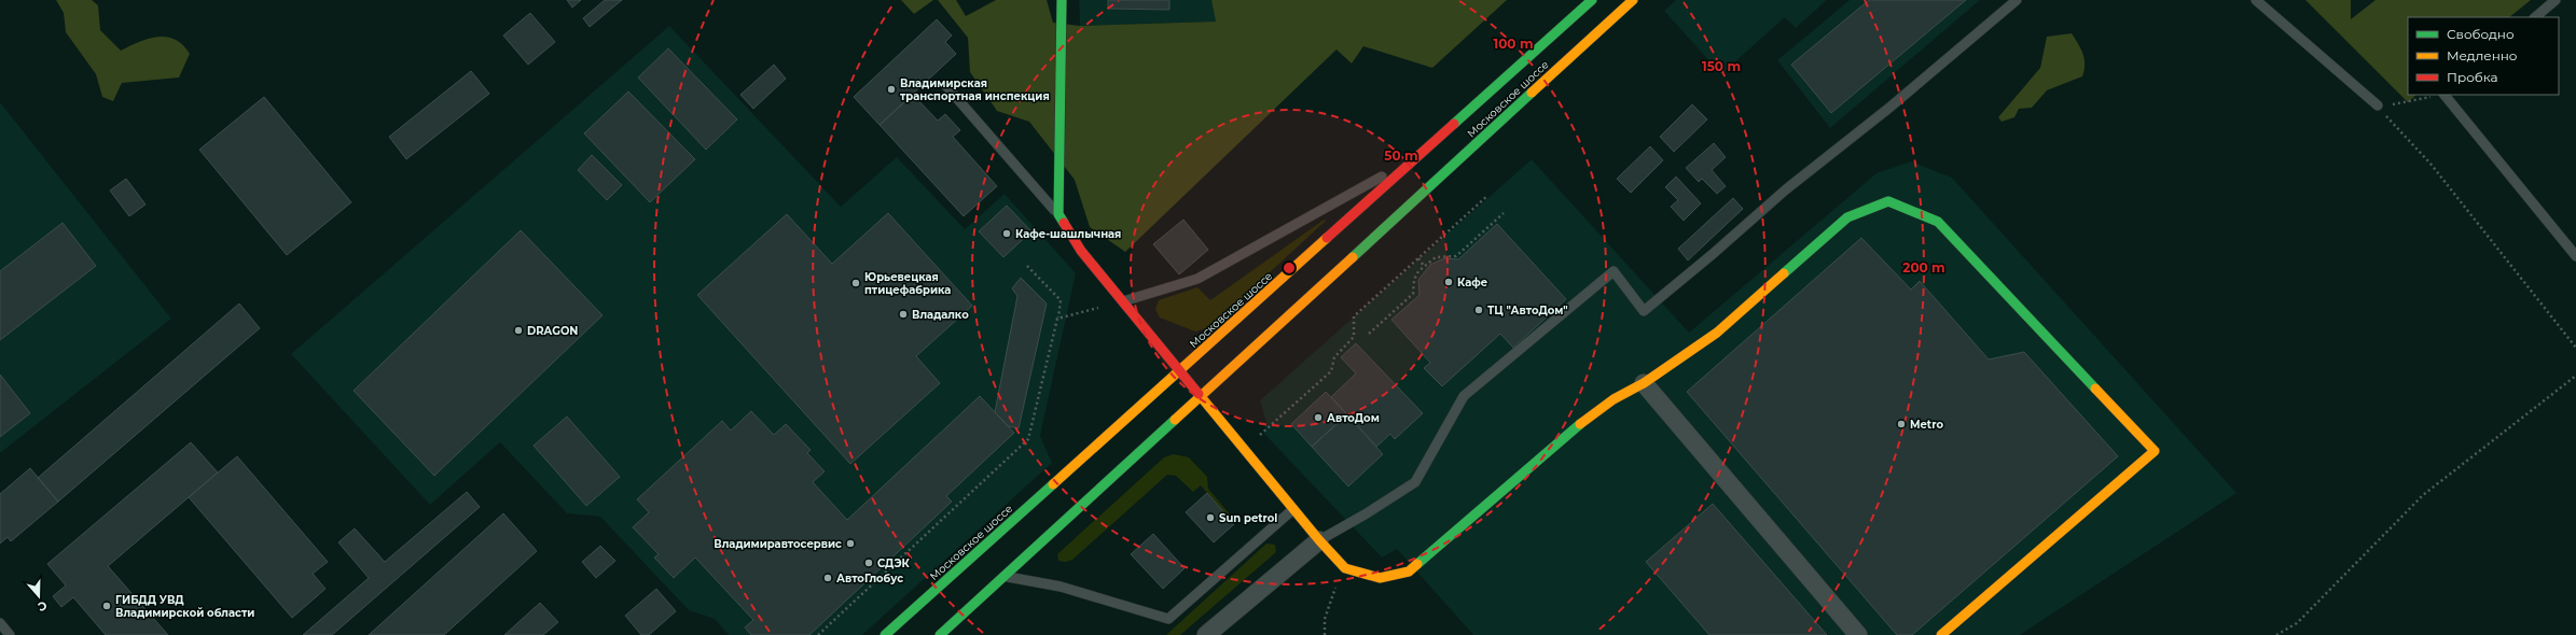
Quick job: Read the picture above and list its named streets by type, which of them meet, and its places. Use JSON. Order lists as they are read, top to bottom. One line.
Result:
{"streets":{"main road":["Московское шоссе"]},"places":["Владимирская транспортная инспекция","Кафе-шашлычная","Кафе","Юрьевецкая птицефабрика","ТЦ \"АвтоДом\"","Владалко","DRAGON","АвтоДом","Metro","Sun petrol","Владимиравтосервис","СДЭК","АвтоГлобус","ГИБДД УВД Владимирской области"],"legend":["Свободно","Медленно","Пробка"],"north":"bottom","rings":["100 m","150 m","50 m","200 m"]}
